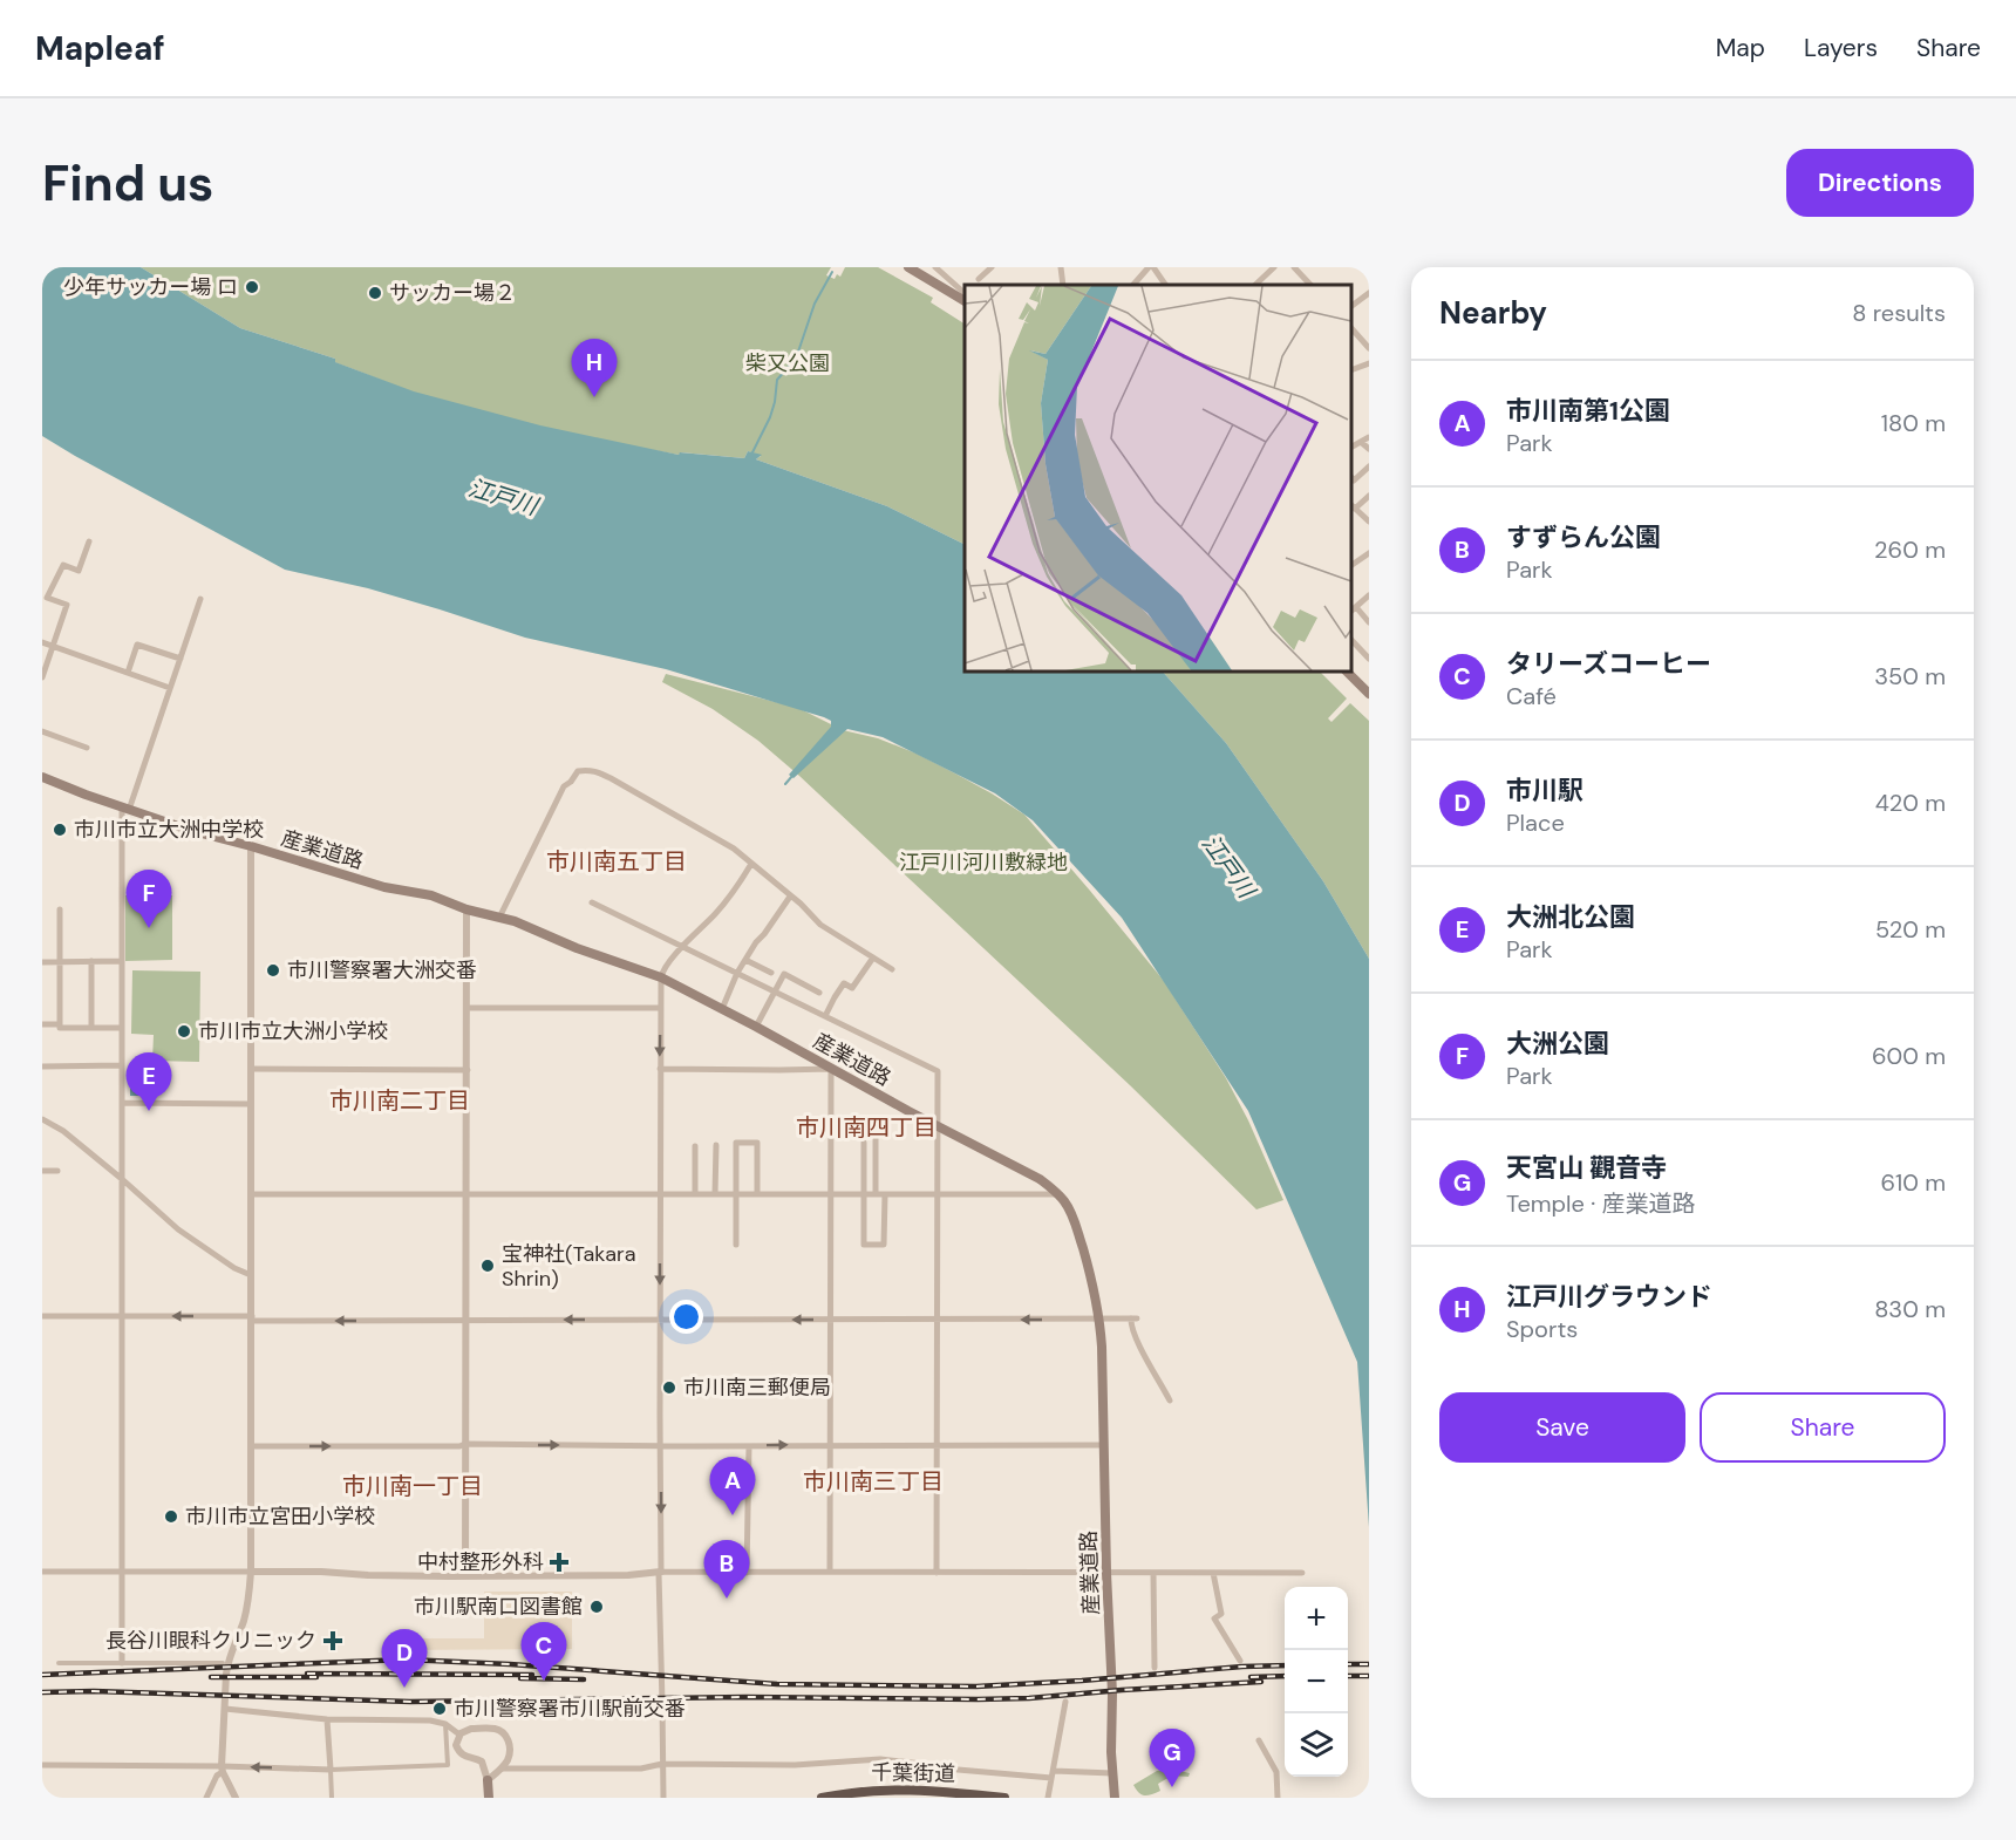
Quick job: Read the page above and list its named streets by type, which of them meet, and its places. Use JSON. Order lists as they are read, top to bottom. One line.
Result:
{"streets":{"highway":["千葉街道"],"main road":["産業道路"]},"districts":["市川南五丁目","市川南二丁目","市川南四丁目","市川南三丁目","市川南一丁目"],"water":["江戸川"],"parks":["柴又公園","江戸川河川敷緑地"],"places":{"other":["少年サッカー場 ロ","サッカー場２","市川市立大洲中学校","市川警察署大洲交番","市川市立大洲小学校","宝神社(Takara Shrin)","市川南三郵便局","市川市立宮田小学校","市川駅南口図書館","市川警察署市川駅前交番"],"health":["中村整形外科","長谷川眼科クリニック"]},"page":{"header":"Mapleaf","nav":["Map","Layers","Share"],"buttons":["Directions",["Save","Share"]],"title":"Find us","heading":["Nearby","8 results"],"pins":["H","F","E","A","B","C","D","G"],"list":[{"mark":"A","name":"市川南第1公園","note":"Park","value":"180 m"},{"mark":"B","name":"すずらん公園","note":"Park","value":"260 m"},{"mark":"C","name":"タリーズコーヒー","note":"Café","value":"350 m"},{"mark":"D","name":"市川駅","note":"Place","value":"420 m"},{"mark":"E","name":"大洲北公園","note":"Park","value":"520 m"},{"mark":"F","name":"大洲公園","note":"Park","value":"600 m"},{"mark":"G","name":"天宮山 觀音寺","note":"Temple · 産業道路","value":"610 m"},{"mark":"H","name":"江戸川グラウンド","note":"Sports","value":"830 m"}],"map_buttons":["+","−"]}}
